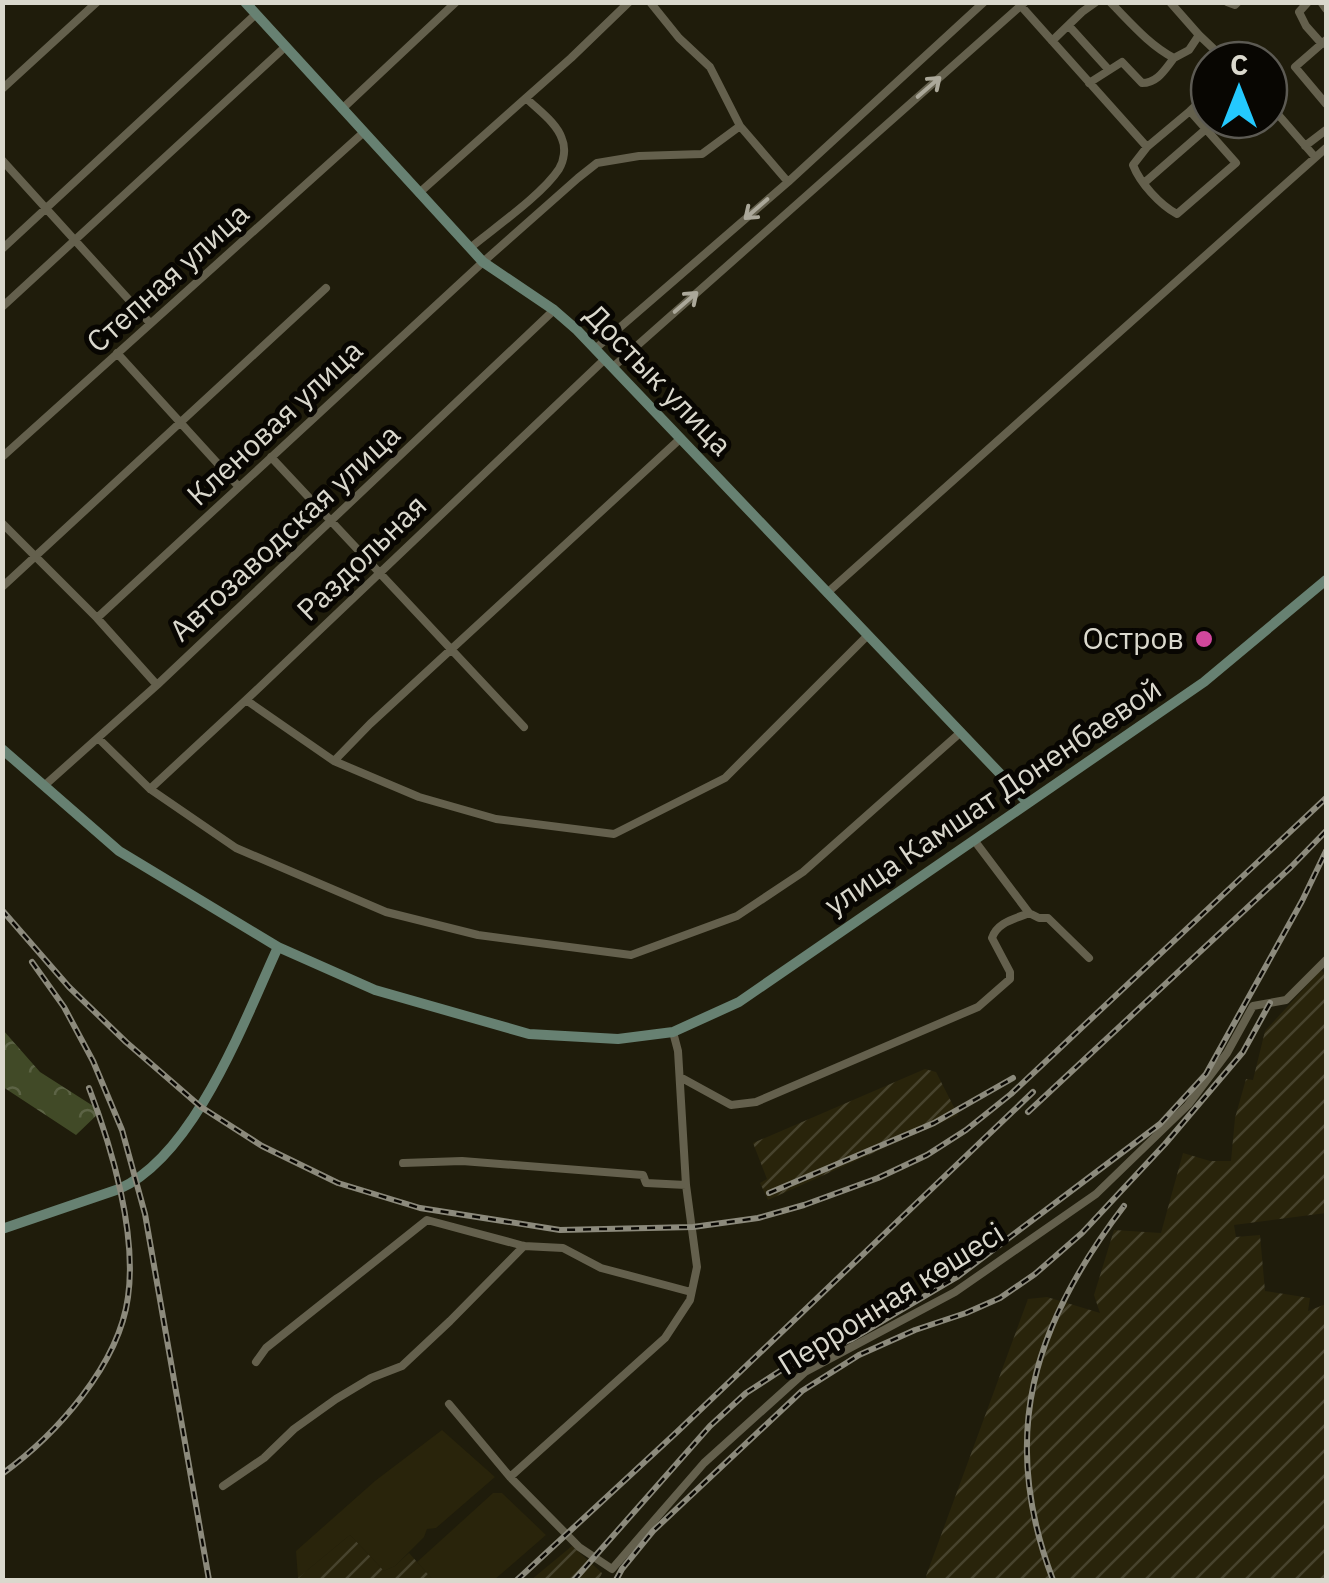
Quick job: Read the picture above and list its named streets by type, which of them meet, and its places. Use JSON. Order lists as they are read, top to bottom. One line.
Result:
{"streets":{"street":["Степная улица","Достык улица","Кленовая улица","Автозаводская улица","Раздольная","улица Камшат Доненбаевой","Перронная көшесі"]},"crossings":[["Степная улица","Достык улица"],["Достык улица","Кленовая улица"],["Достык улица","Автозаводская улица"],["Достык улица","Раздольная"],["Достык улица","улица Камшат Доненбаевой"],["Автозаводская улица","улица Камшат Доненбаевой"]],"places":["Остров"],"north":"top"}
